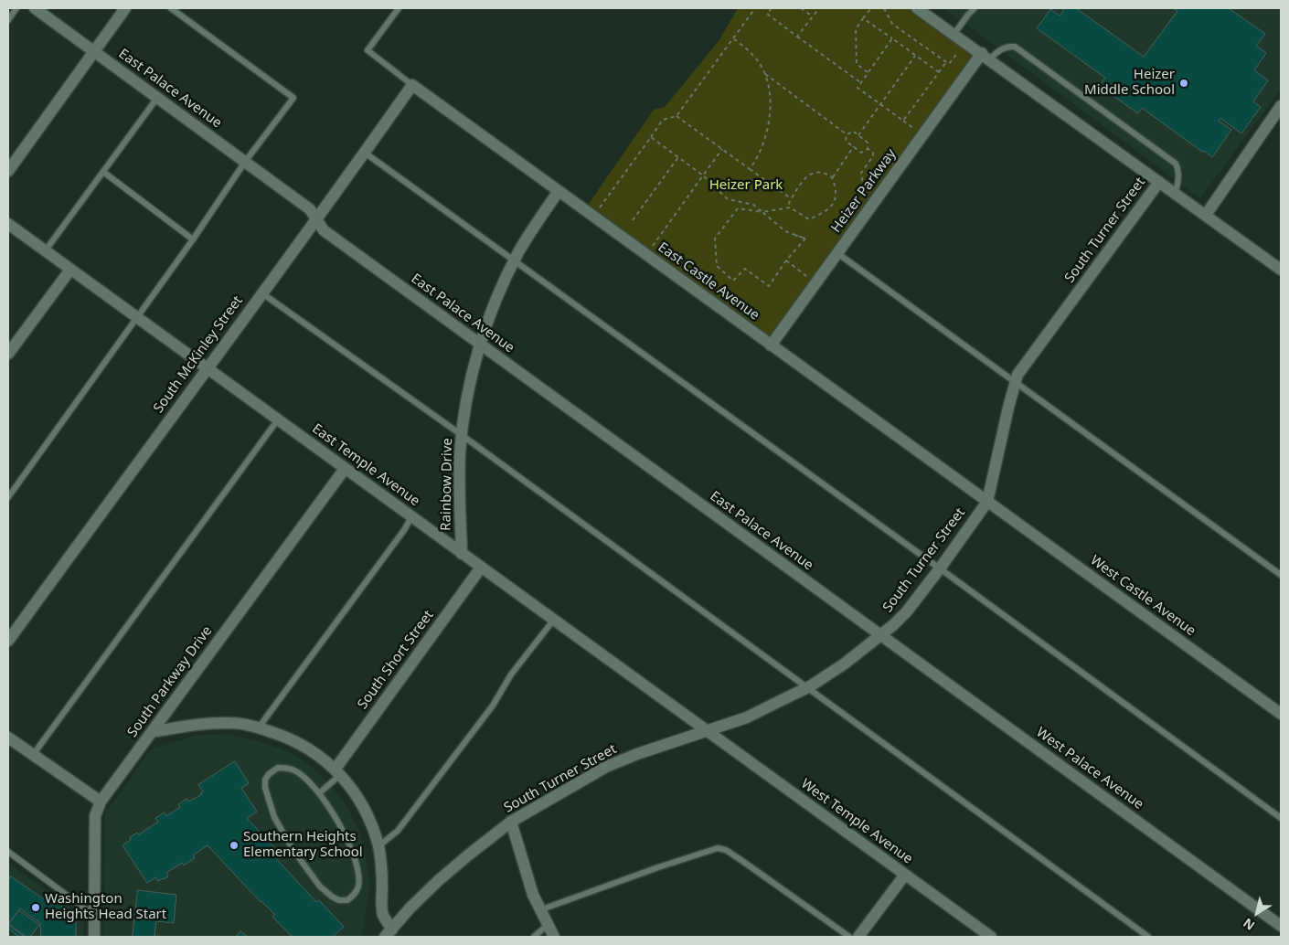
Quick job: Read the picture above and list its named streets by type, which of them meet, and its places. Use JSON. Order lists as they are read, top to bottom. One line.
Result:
{"streets":{"street":["East Palace Avenue","Heizer Parkway","South Turner Street","East Castle Avenue","South McKinley Street","East Temple Avenue","Rainbow Drive","West Castle Avenue","South Short Street","South Parkway Drive","West Palace Avenue","West Temple Avenue"]},"crossings":[["East Palace Avenue","South Turner Street"],["East Palace Avenue","South McKinley Street"],["East Palace Avenue","Rainbow Drive"],["East Palace Avenue","West Palace Avenue"],["Heizer Parkway","East Castle Avenue"],["South Turner Street","East Castle Avenue"],["South Turner Street","East Temple Avenue"],["South Turner Street","West Castle Avenue"],["South Turner Street","West Palace Avenue"],["South Turner Street","West Temple Avenue"],["East Castle Avenue","South McKinley Street"],["East Castle Avenue","Rainbow Drive"],["East Castle Avenue","West Castle Avenue"],["South McKinley Street","East Temple Avenue"],["East Temple Avenue","Rainbow Drive"],["East Temple Avenue","South Short Street"],["East Temple Avenue","South Parkway Drive"],["East Temple Avenue","West Temple Avenue"]],"parks":["Heizer Park"],"places":["Heizer Middle School","Southern Heights Elementary School","Washington Heights Head Start"],"north":"bottom left"}
